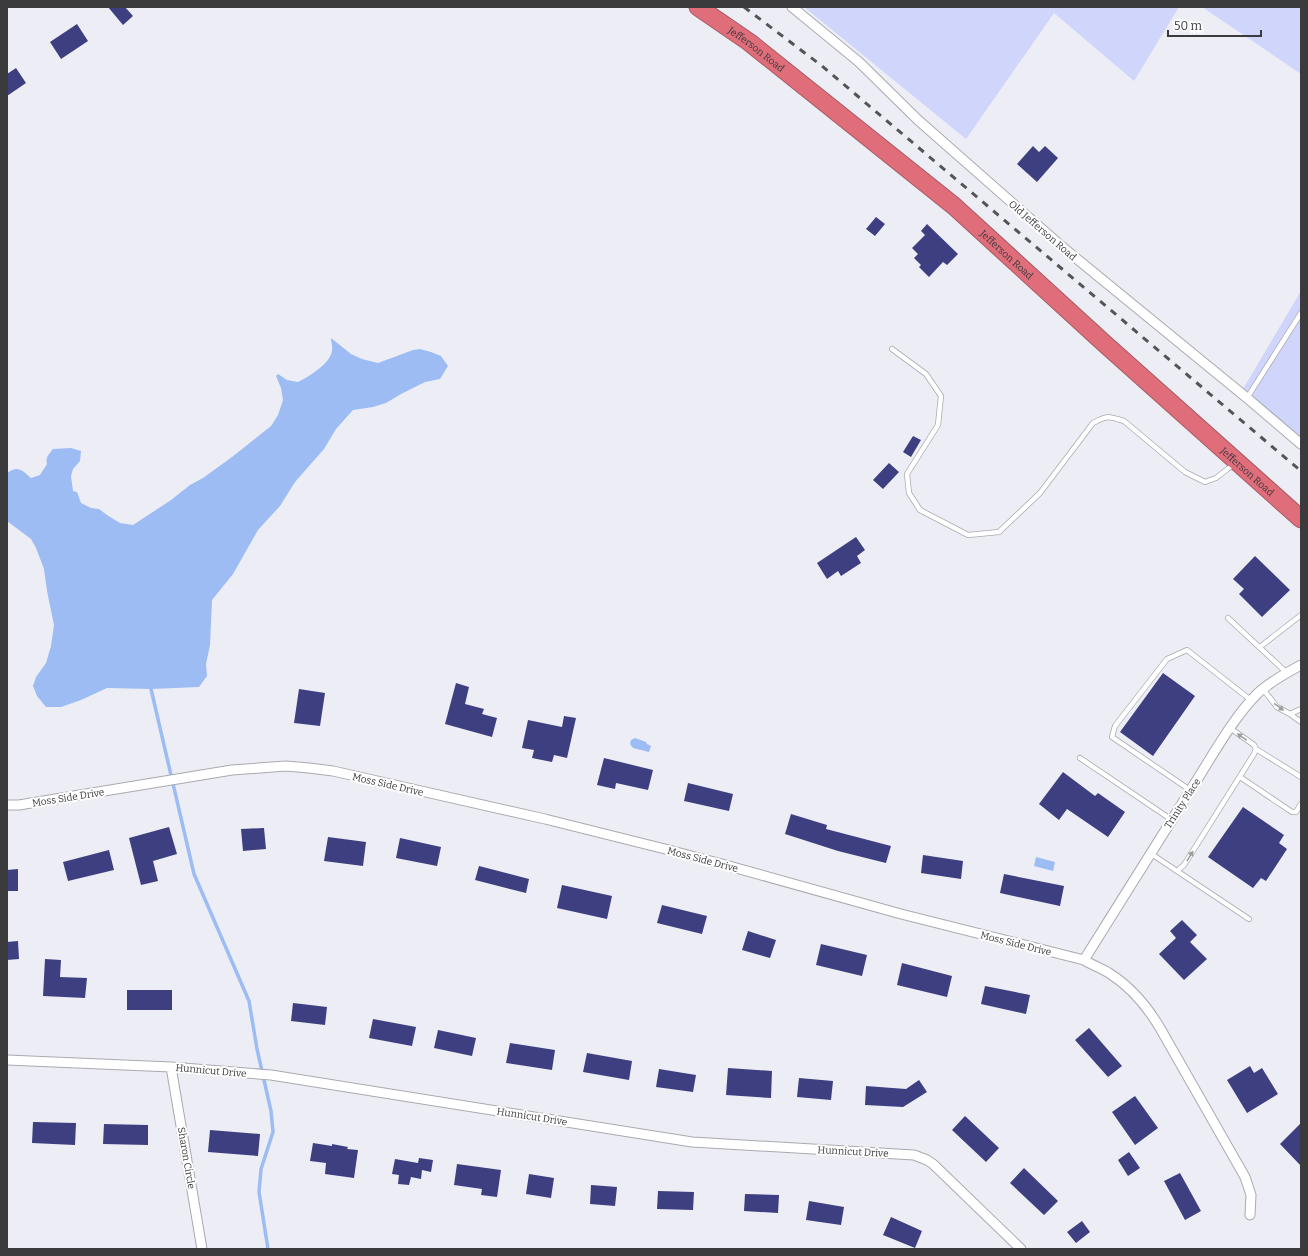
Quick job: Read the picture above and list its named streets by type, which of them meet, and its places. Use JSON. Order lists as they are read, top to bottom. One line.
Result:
{"streets":{"highway":["Jefferson Road"],"street":["Old Jefferson Road","Moss Side Drive","Trinity Place","Hunnicut Drive","Sharon Circle"]},"crossings":[["Moss Side Drive","Trinity Place"],["Hunnicut Drive","Sharon Circle"]],"scale_bar":"50 m"}
